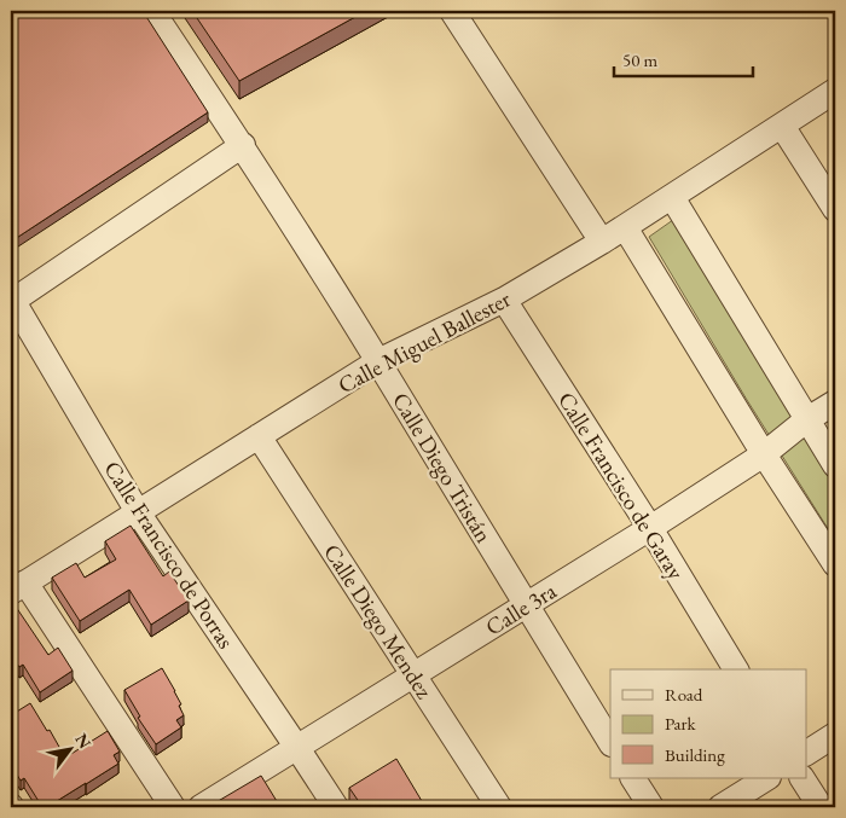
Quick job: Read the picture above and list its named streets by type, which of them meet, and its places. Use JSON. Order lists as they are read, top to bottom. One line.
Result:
{"streets":{"street":["Calle Miguel Ballester","Calle Diego Tristán","Calle Francisco de Garay","Calle Francisco de Porras","Calle 3ra","Calle Diego Mendez"]},"crossings":[["Calle Miguel Ballester","Calle Diego Tristán"],["Calle Miguel Ballester","Calle Francisco de Garay"],["Calle Miguel Ballester","Calle Francisco de Porras"],["Calle Miguel Ballester","Calle Diego Mendez"],["Calle Diego Tristán","Calle 3ra"],["Calle Francisco de Garay","Calle 3ra"],["Calle Francisco de Porras","Calle 3ra"],["Calle 3ra","Calle Diego Mendez"]],"legend":["Road","Park","Building"],"scale_bar":"50 m","north":"top right"}
